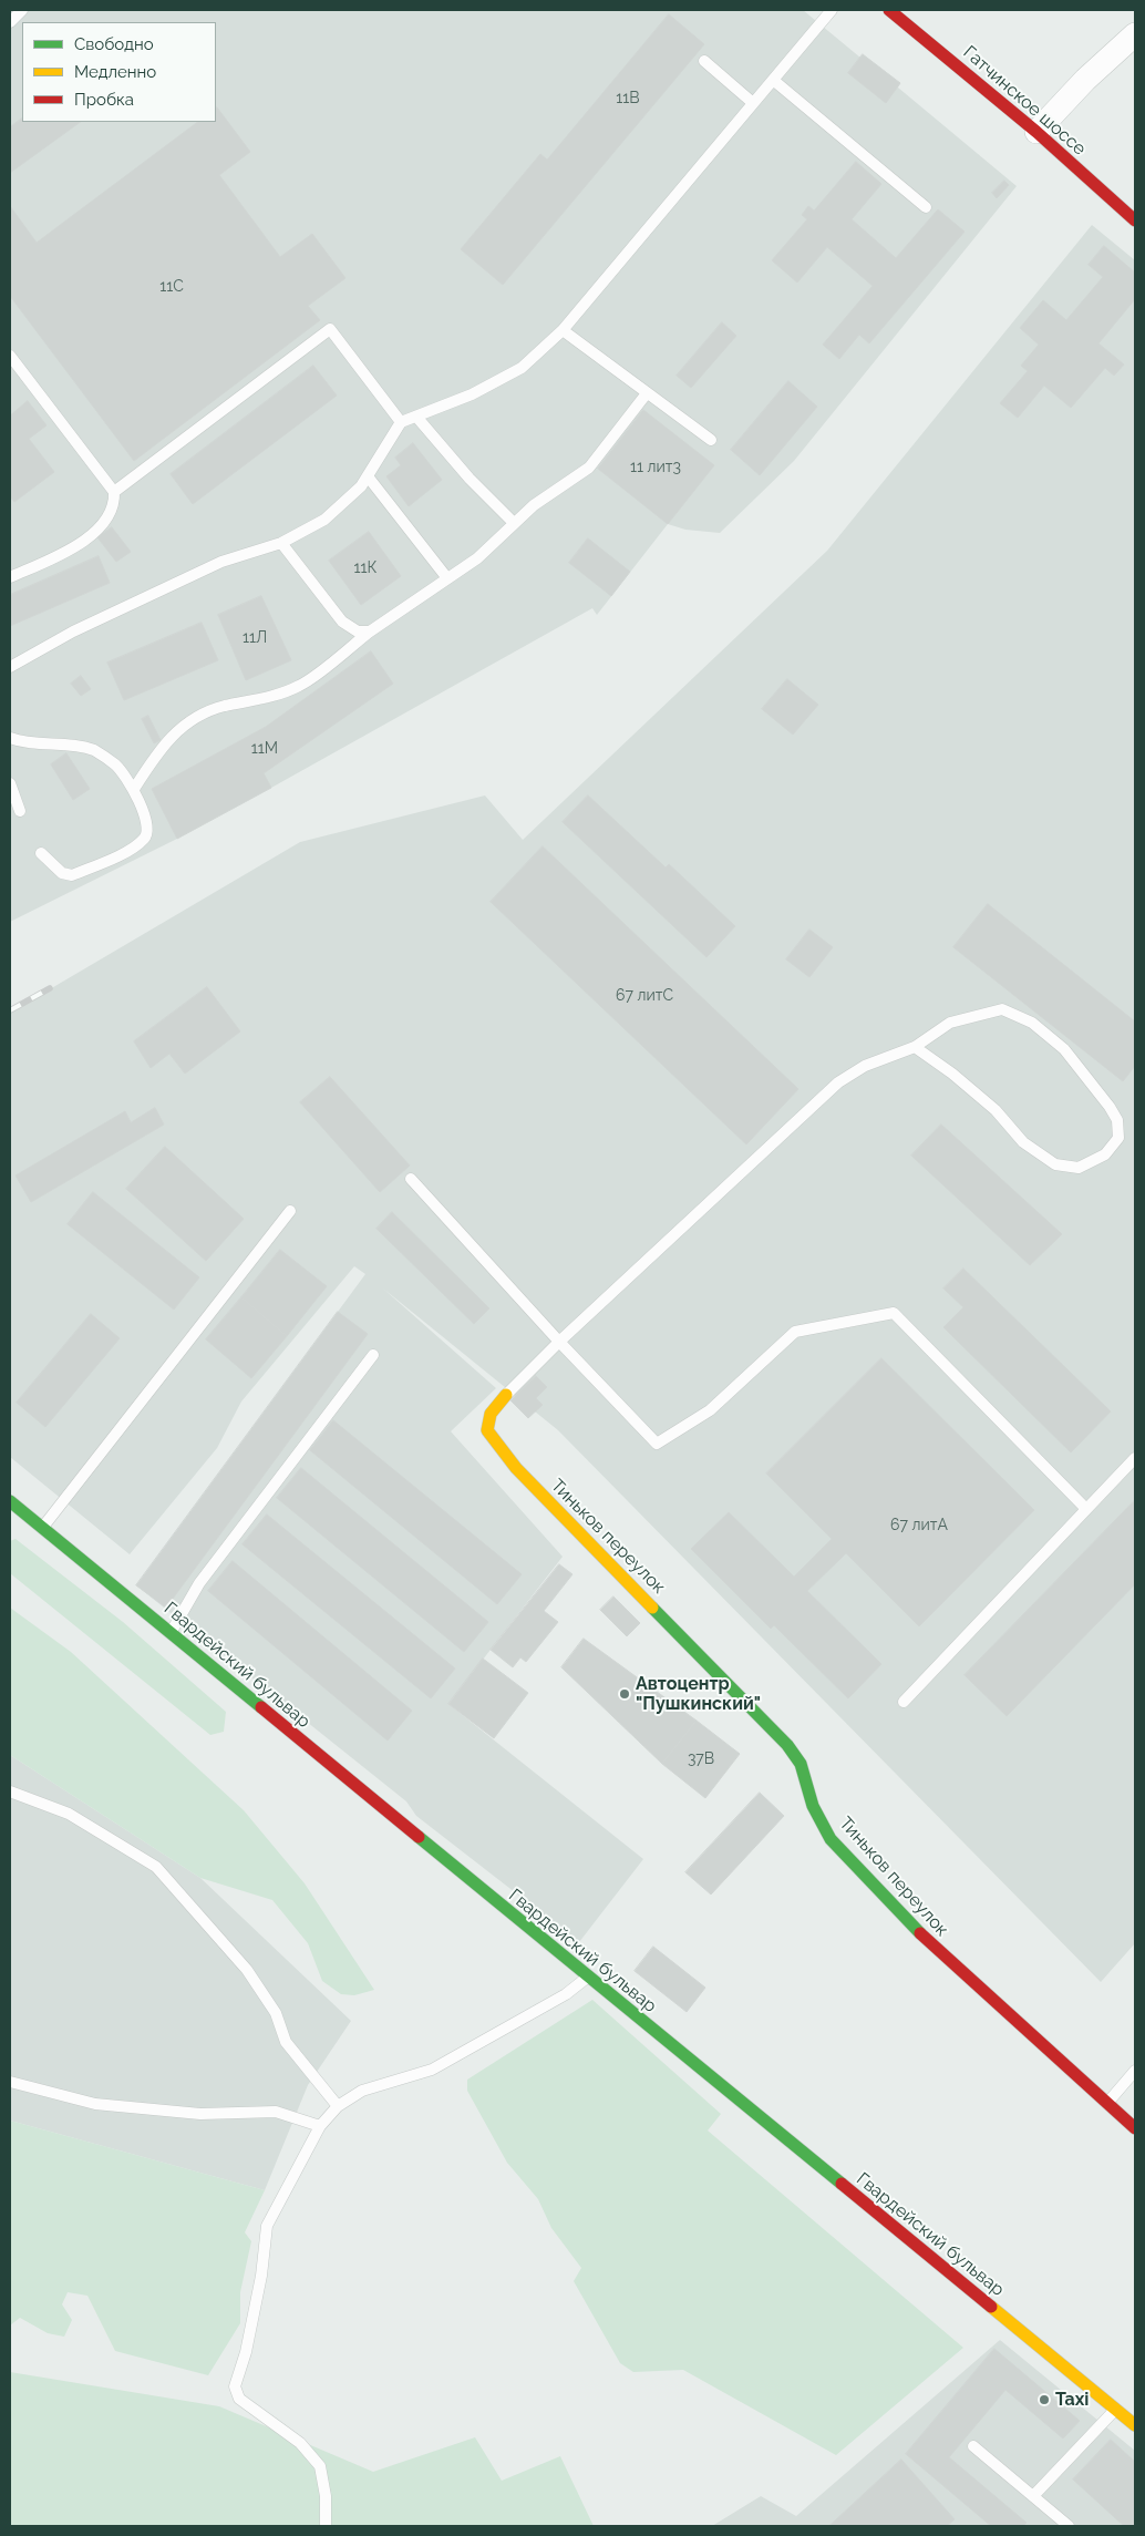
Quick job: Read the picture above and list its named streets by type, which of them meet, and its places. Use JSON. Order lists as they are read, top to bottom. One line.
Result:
{"streets":{"street":["Гатчинское шоссе","Тиньков переулок","Гвардейский бульвар"]},"places":["Автоцентр \"Пушкинский\"","Taxi"],"house_numbers":["11В","11С","11 лит3","11К","11Л","11М","67 литС","67 литА","37В"],"legend":["Свободно","Медленно","Пробка"]}
